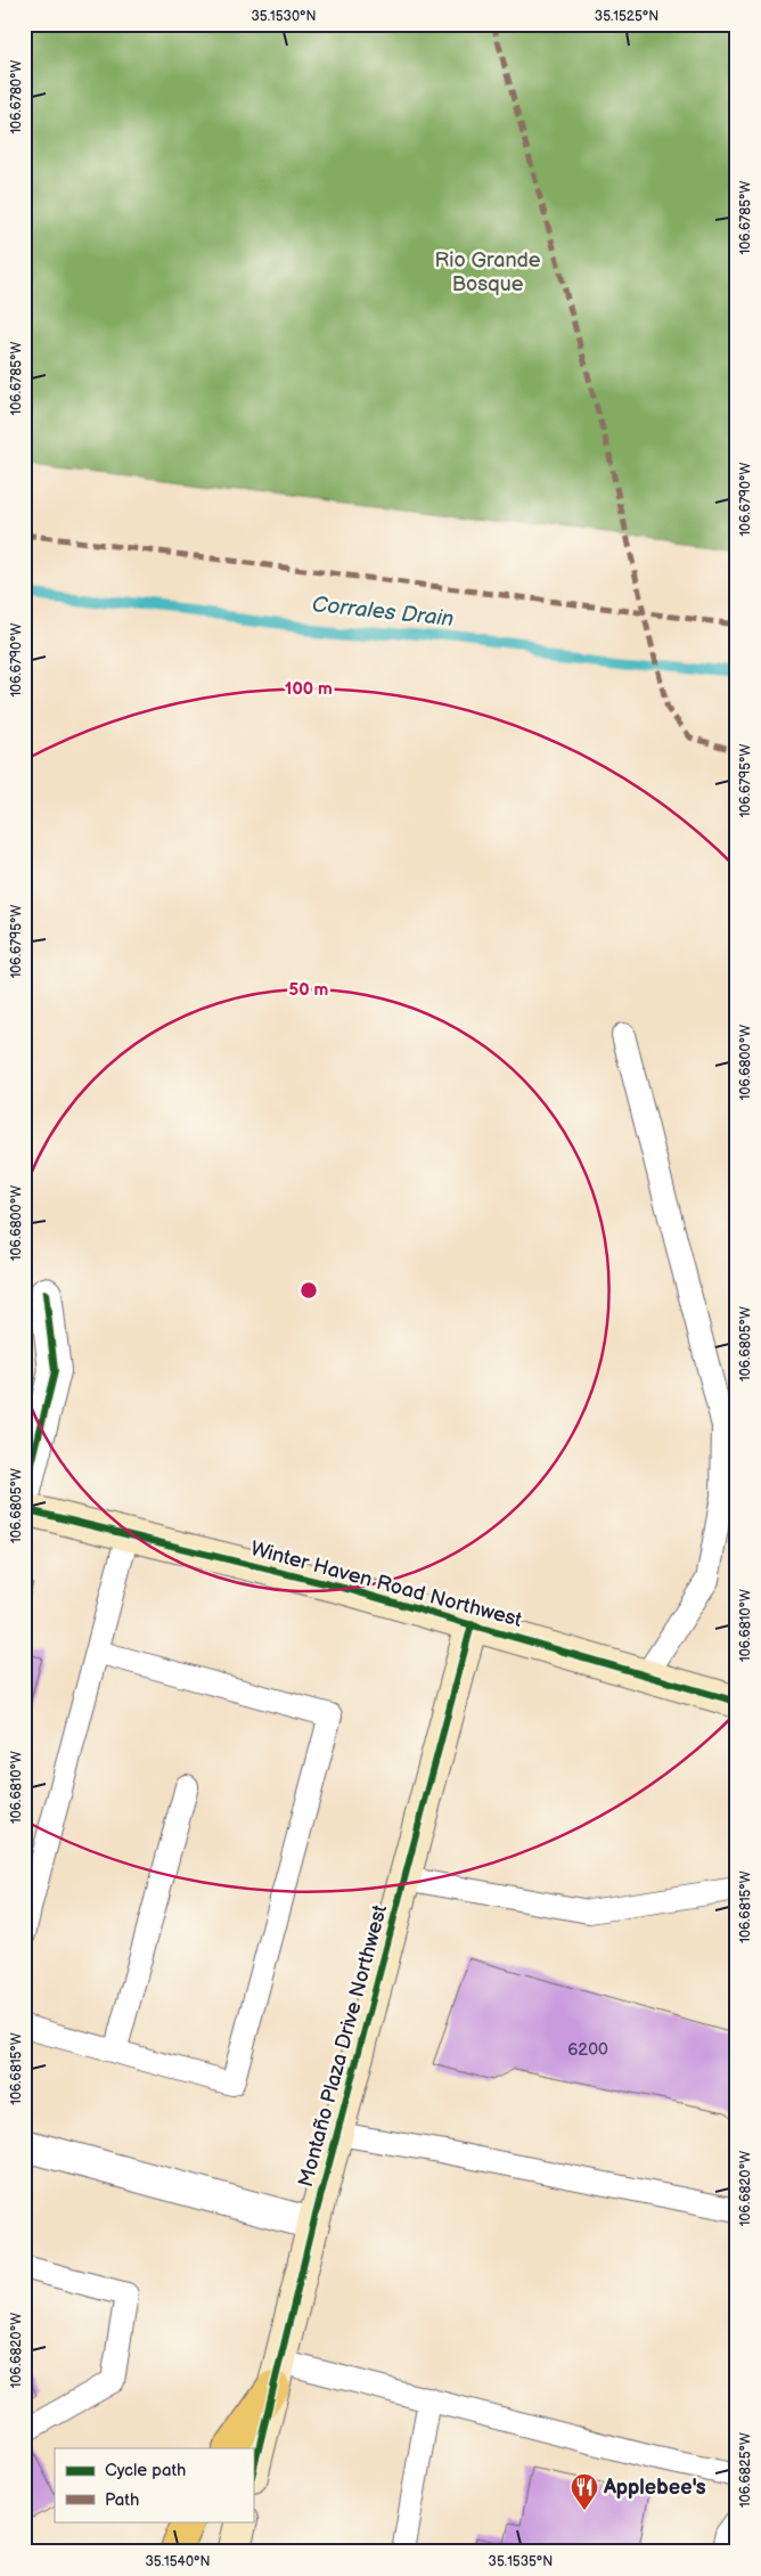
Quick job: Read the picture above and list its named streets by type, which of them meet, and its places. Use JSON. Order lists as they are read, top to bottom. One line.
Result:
{"streets":{"street":["Winter Haven Road Northwest","Montaño Plaza Drive Northwest"]},"crossings":[["Winter Haven Road Northwest","Montaño Plaza Drive Northwest"]],"water":["Corrales Drain"],"parks":["Rio Grande Bosque"],"places":{"restaurant":["Applebee's"]},"house_numbers":["6200"],"legend":["Cycle path","Path"],"coordinates":["35.1530°N","35.1525°N","106.6780°W","106.6785°W","106.6790°W","106.6795°W","106.6800°W","106.6805°W","106.6810°W","106.6815°W","106.6820°W","106.6825°W","35.1540°N","35.1535°N"],"rings":["100 m","50 m"]}
